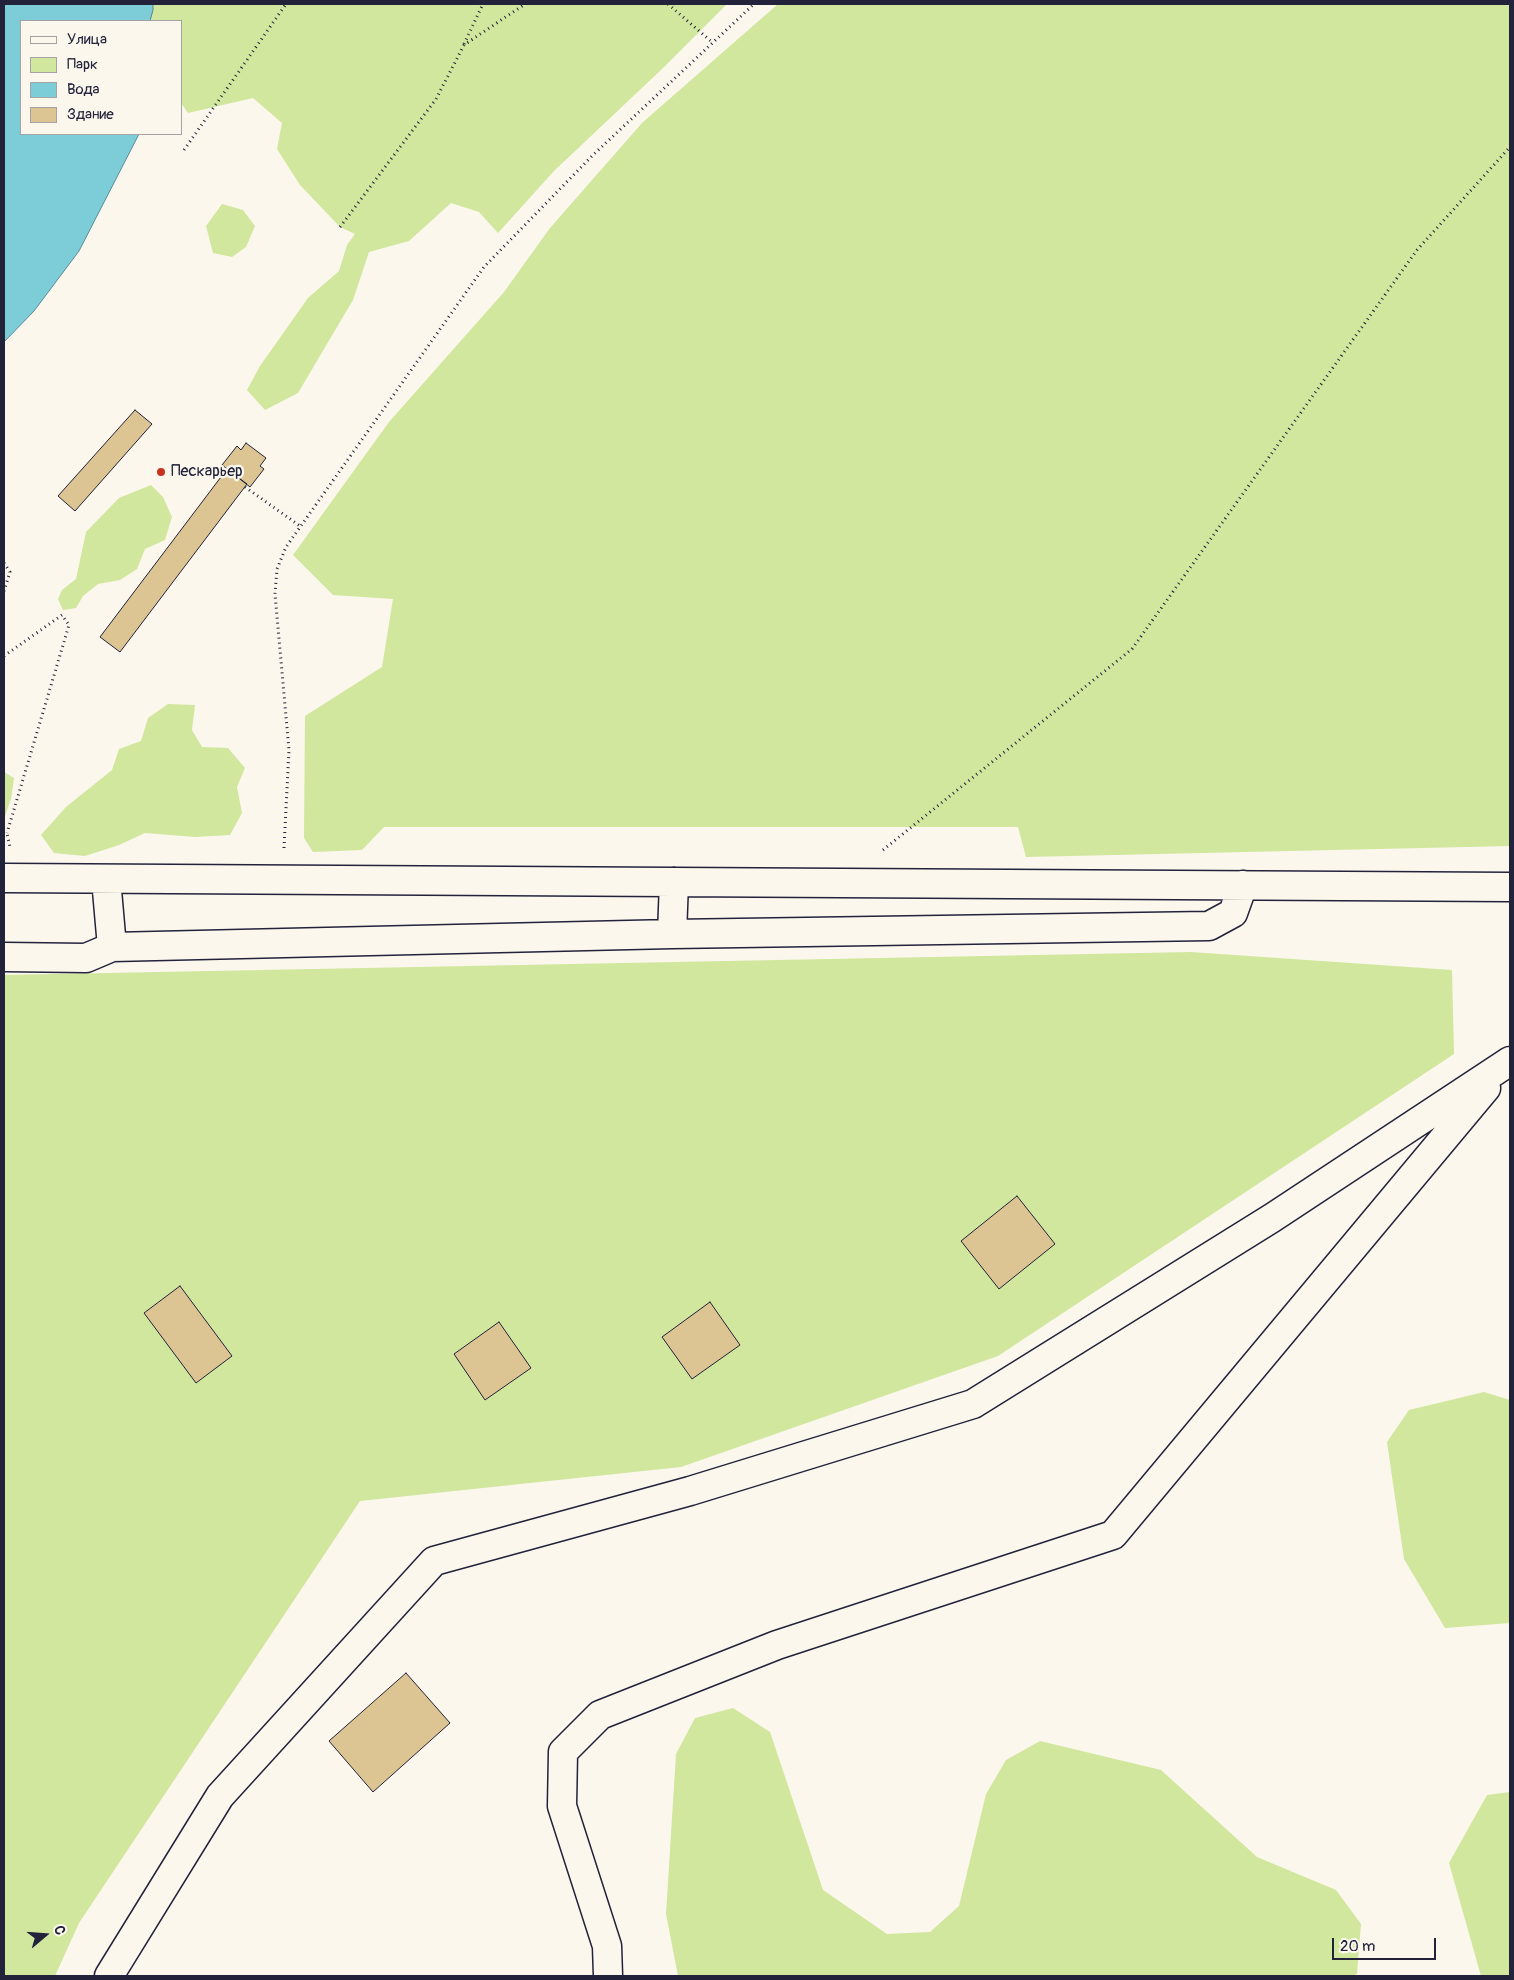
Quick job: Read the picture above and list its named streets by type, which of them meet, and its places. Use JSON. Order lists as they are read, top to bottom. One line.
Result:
{"places":["Пескарьер"],"legend":["Улица","Парк","Вода","Здание"],"scale_bar":"20 m","north":"right"}
